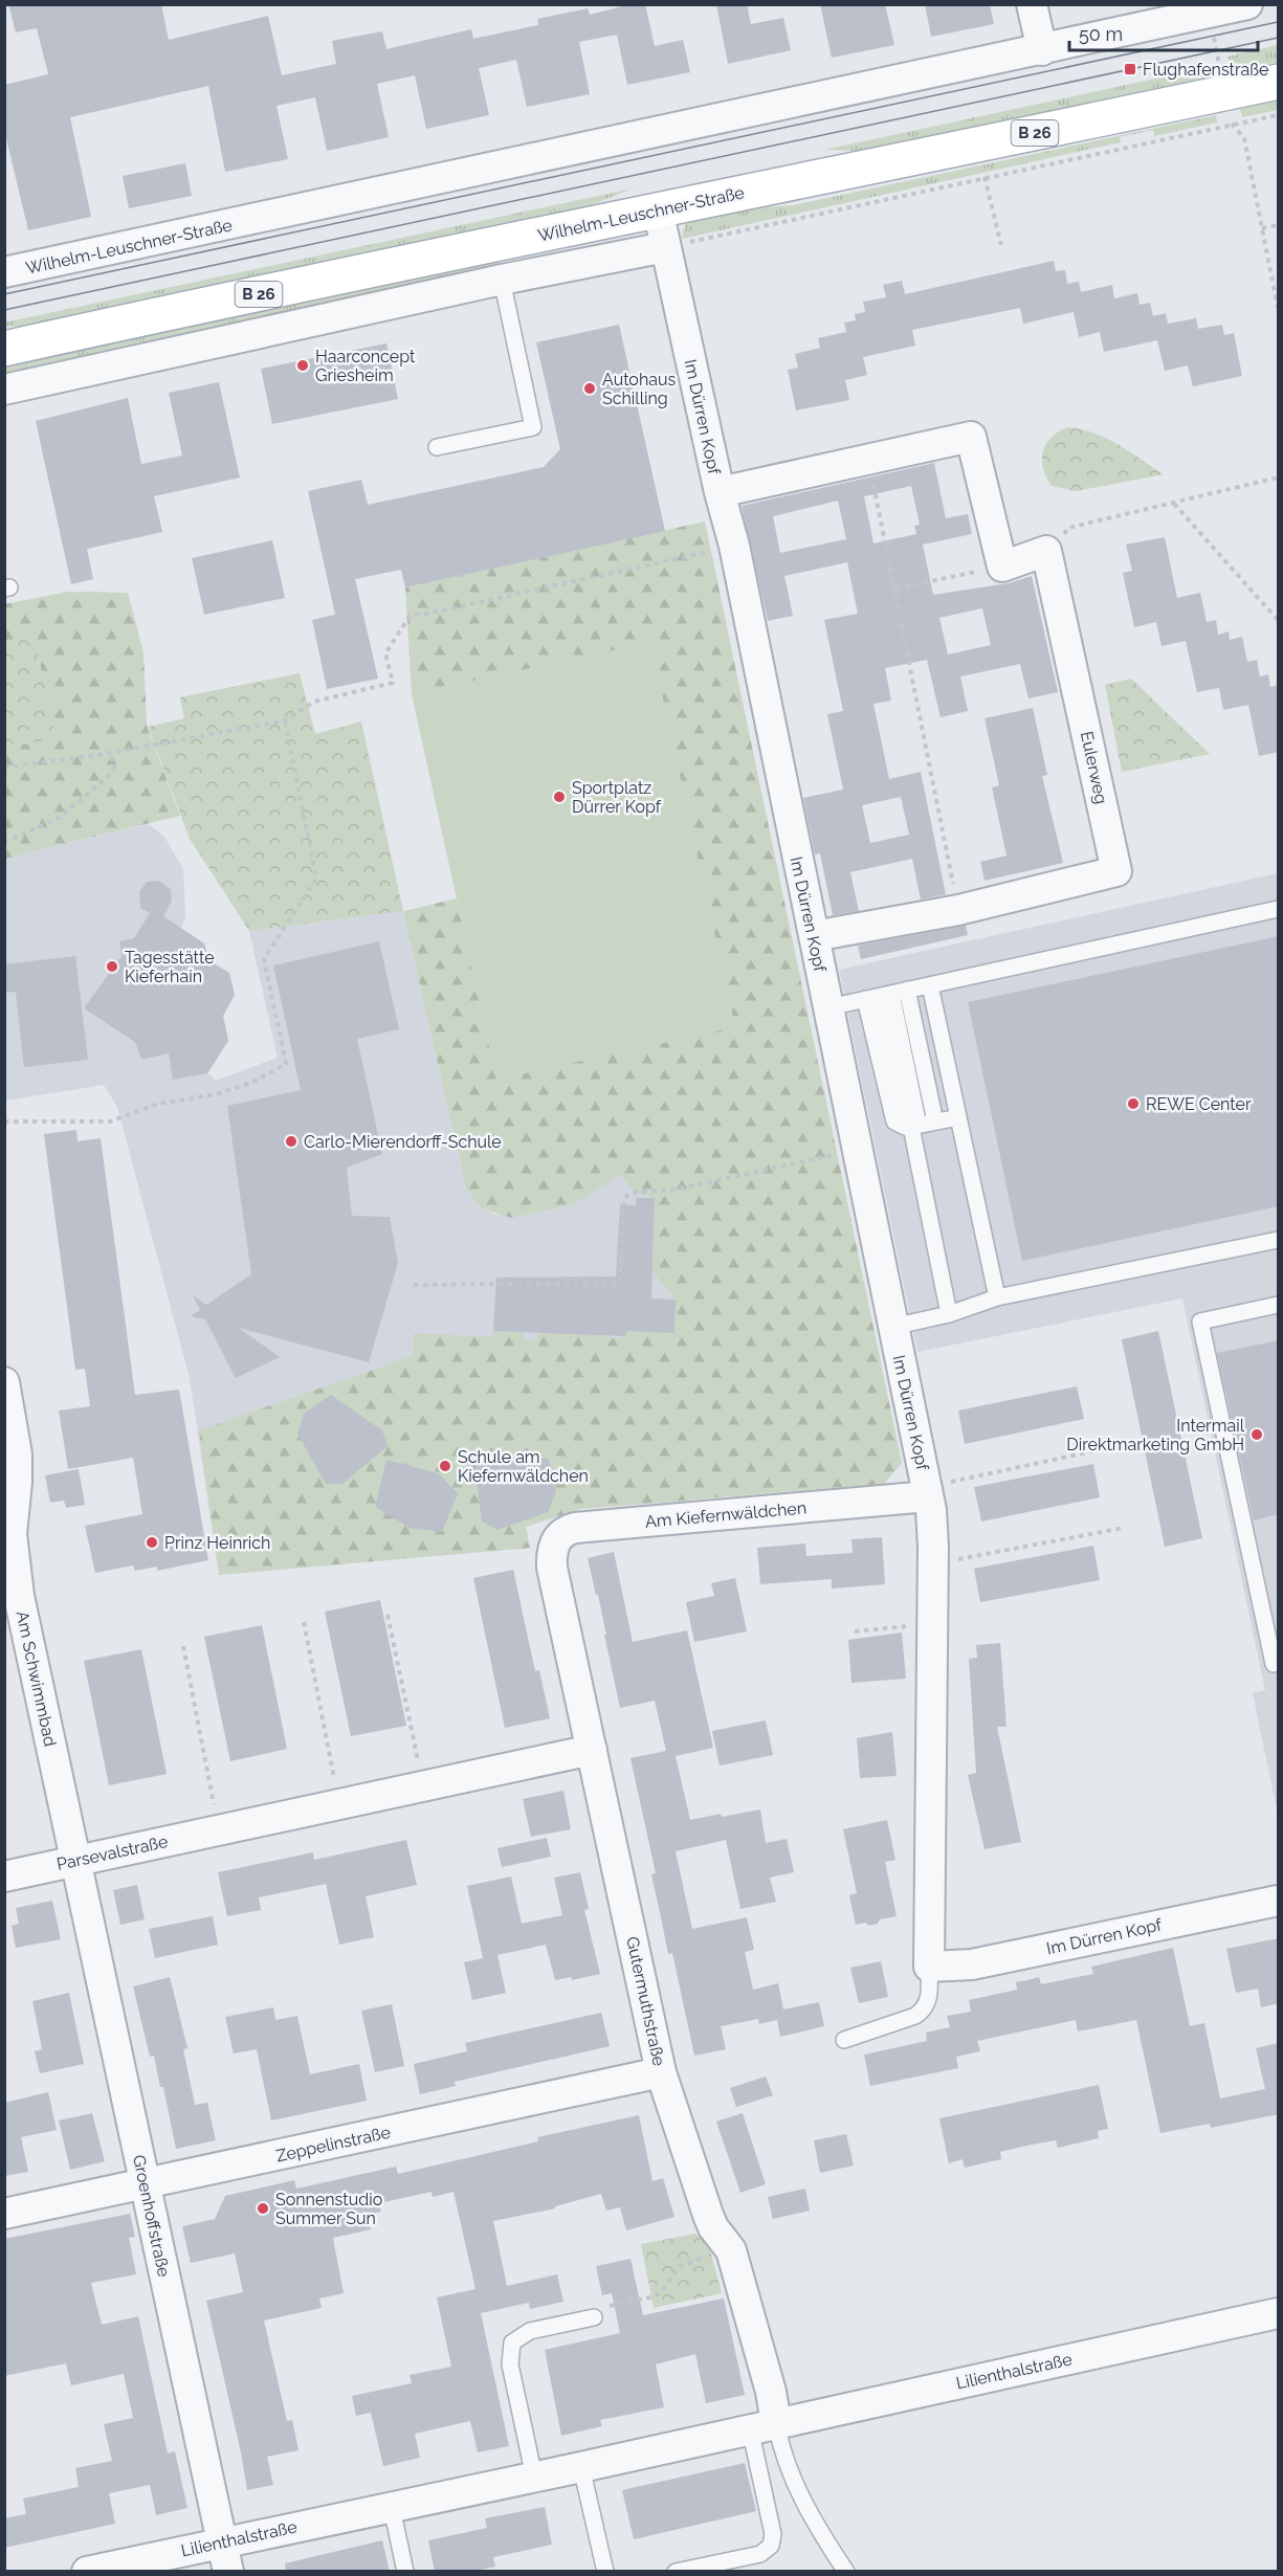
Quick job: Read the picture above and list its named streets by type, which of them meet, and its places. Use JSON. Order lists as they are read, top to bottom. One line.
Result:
{"streets":{"main road":["B 26","Wilhelm-Leuschner-Straße"],"street":["Im Dürren Kopf","Eulerweg","Am Kiefernwäldchen","Am Schwimmbad","Parsevalstraße","Gutermuthstraße","Zeppelinstraße","Groenhoffstraße","Lilienthalstraße"]},"crossings":[["Wilhelm-Leuschner-Straße","Im Dürren Kopf"],["Im Dürren Kopf","Eulerweg"],["Im Dürren Kopf","Am Kiefernwäldchen"],["Am Kiefernwäldchen","Gutermuthstraße"],["Am Schwimmbad","Parsevalstraße"],["Am Schwimmbad","Groenhoffstraße"],["Parsevalstraße","Gutermuthstraße"],["Parsevalstraße","Groenhoffstraße"],["Gutermuthstraße","Zeppelinstraße"],["Gutermuthstraße","Lilienthalstraße"],["Zeppelinstraße","Groenhoffstraße"],["Groenhoffstraße","Lilienthalstraße"]],"places":{"transit":["Flughafenstraße"],"other":["Haarconcept Griesheim","Autohaus Schilling","Sportplatz Dürrer Kopf","Tagesstätte Kieferhain","REWE Center","Carlo-Mierendorff-Schule","Intermail Direktmarketing GmbH","Schule am Kiefernwäldchen","Prinz Heinrich","Sonnenstudio Summer Sun"]},"scale_bar":"50 m"}
